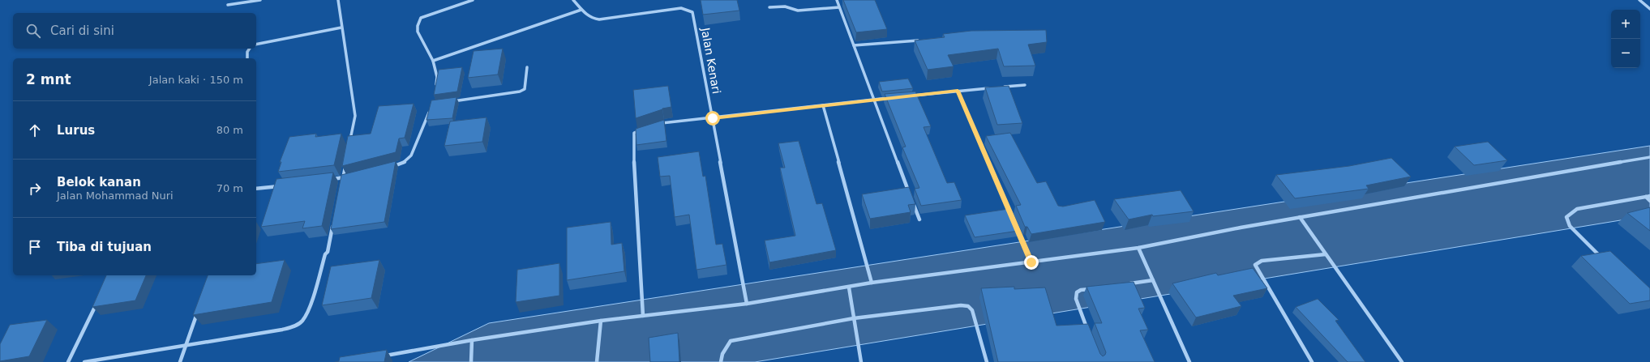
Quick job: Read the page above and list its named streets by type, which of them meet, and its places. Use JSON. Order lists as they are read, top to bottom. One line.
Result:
{"streets":{"street":["Jalan Kenari"]},"page":{"map_buttons":["+","−"],"search":"Cari di sini","heading":["2 mnt","Jalan kaki · 150 m"],"list":[["Lurus","80 m"],["Belok kanan","Jalan Mohammad Nuri","70 m"],"Tiba di tujuan"]}}
